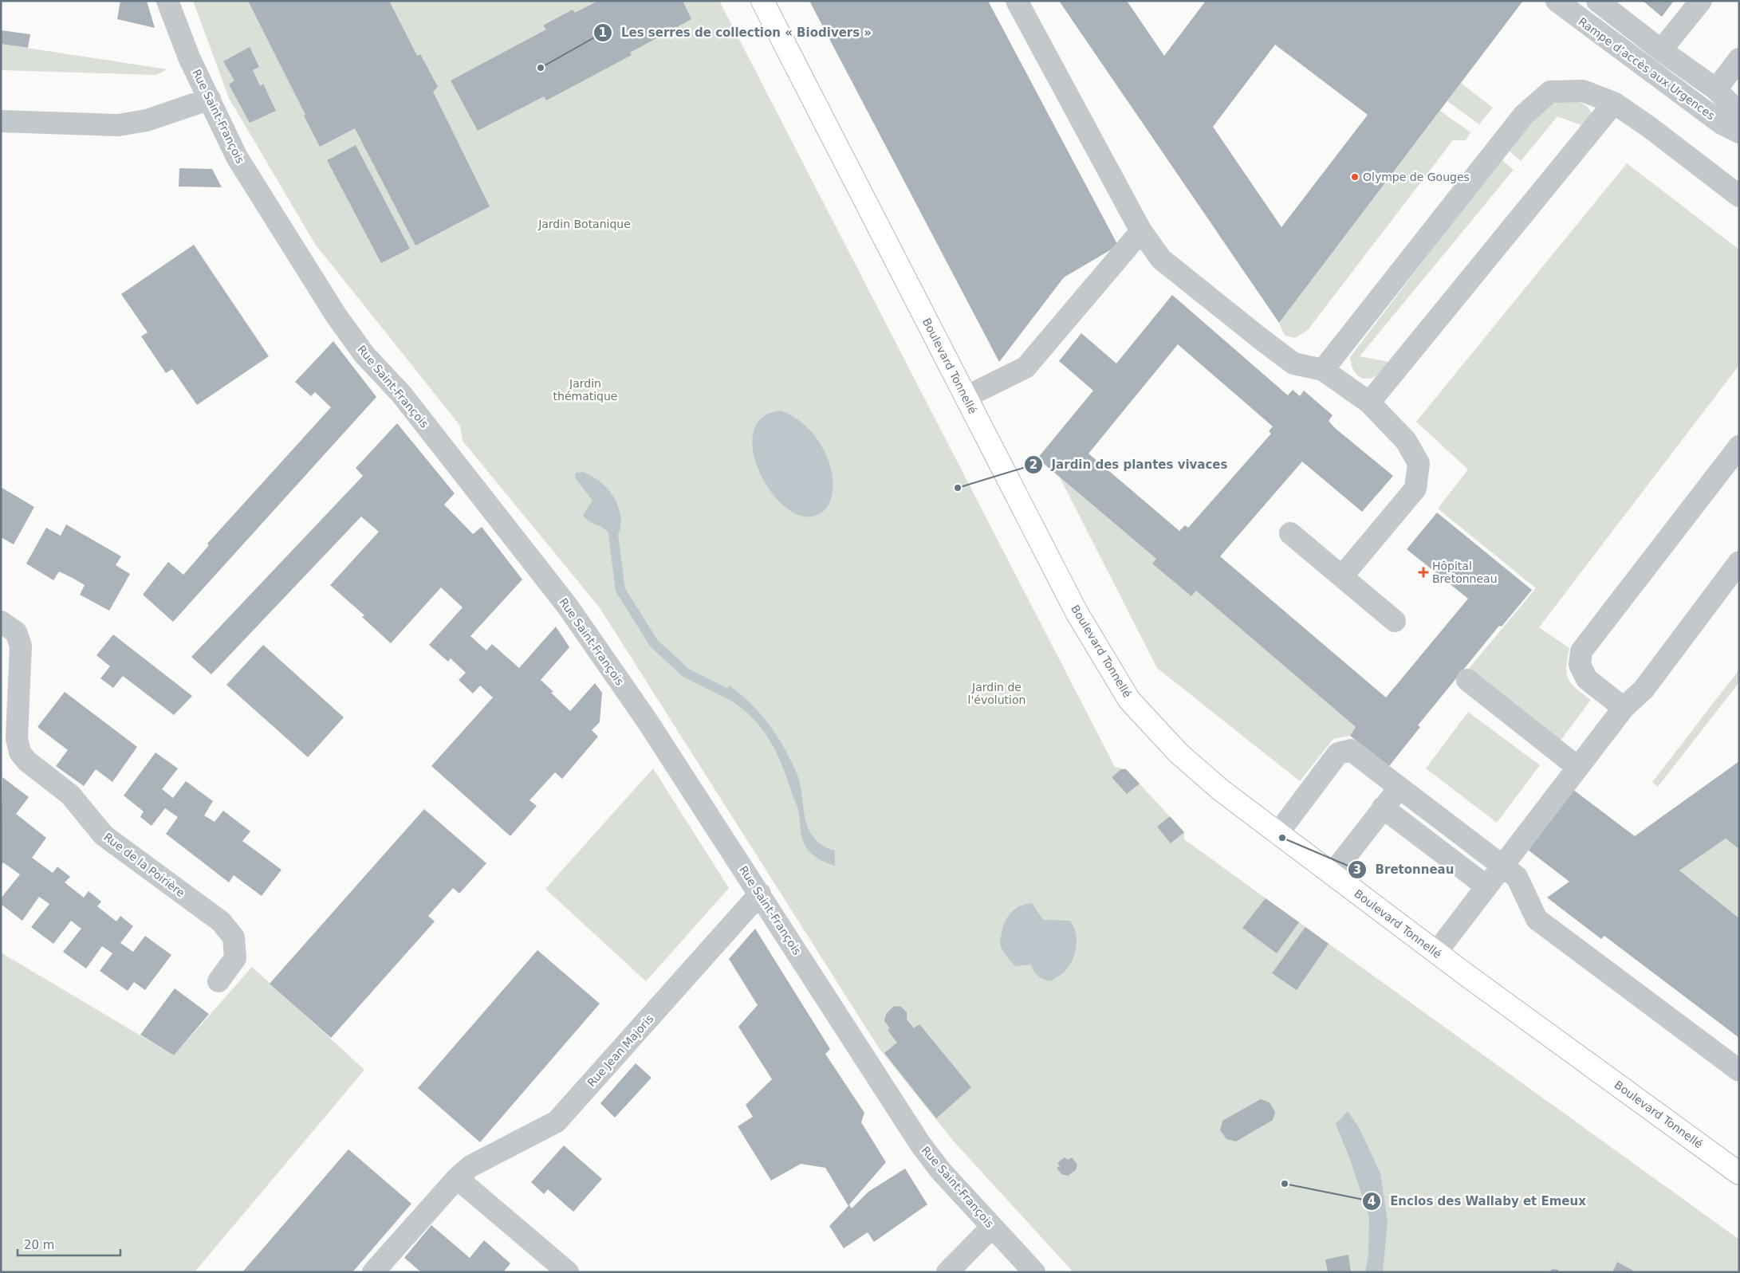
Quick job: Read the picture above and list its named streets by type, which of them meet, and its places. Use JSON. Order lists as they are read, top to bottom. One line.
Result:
{"streets":{"main road":["Boulevard Tonnellé"],"street":["Rampe d’accès aux Urgences","Rue Saint-François","Rue de la Poirière","Rue Jean Majoris"]},"crossings":[["Rue Saint-François","Rue Jean Majoris"]],"parks":["Jardin Botanique","Jardin thématique","Jardin de l'évolution"],"places":{"other":["Les serres de collection « Biodivers »","Olympe de Gouges","Jardin des plantes vivaces","Bretonneau","Enclos des Wallaby et Emeux"],"health":["Hôpital Bretonneau"]},"scale_bar":"20 m"}
